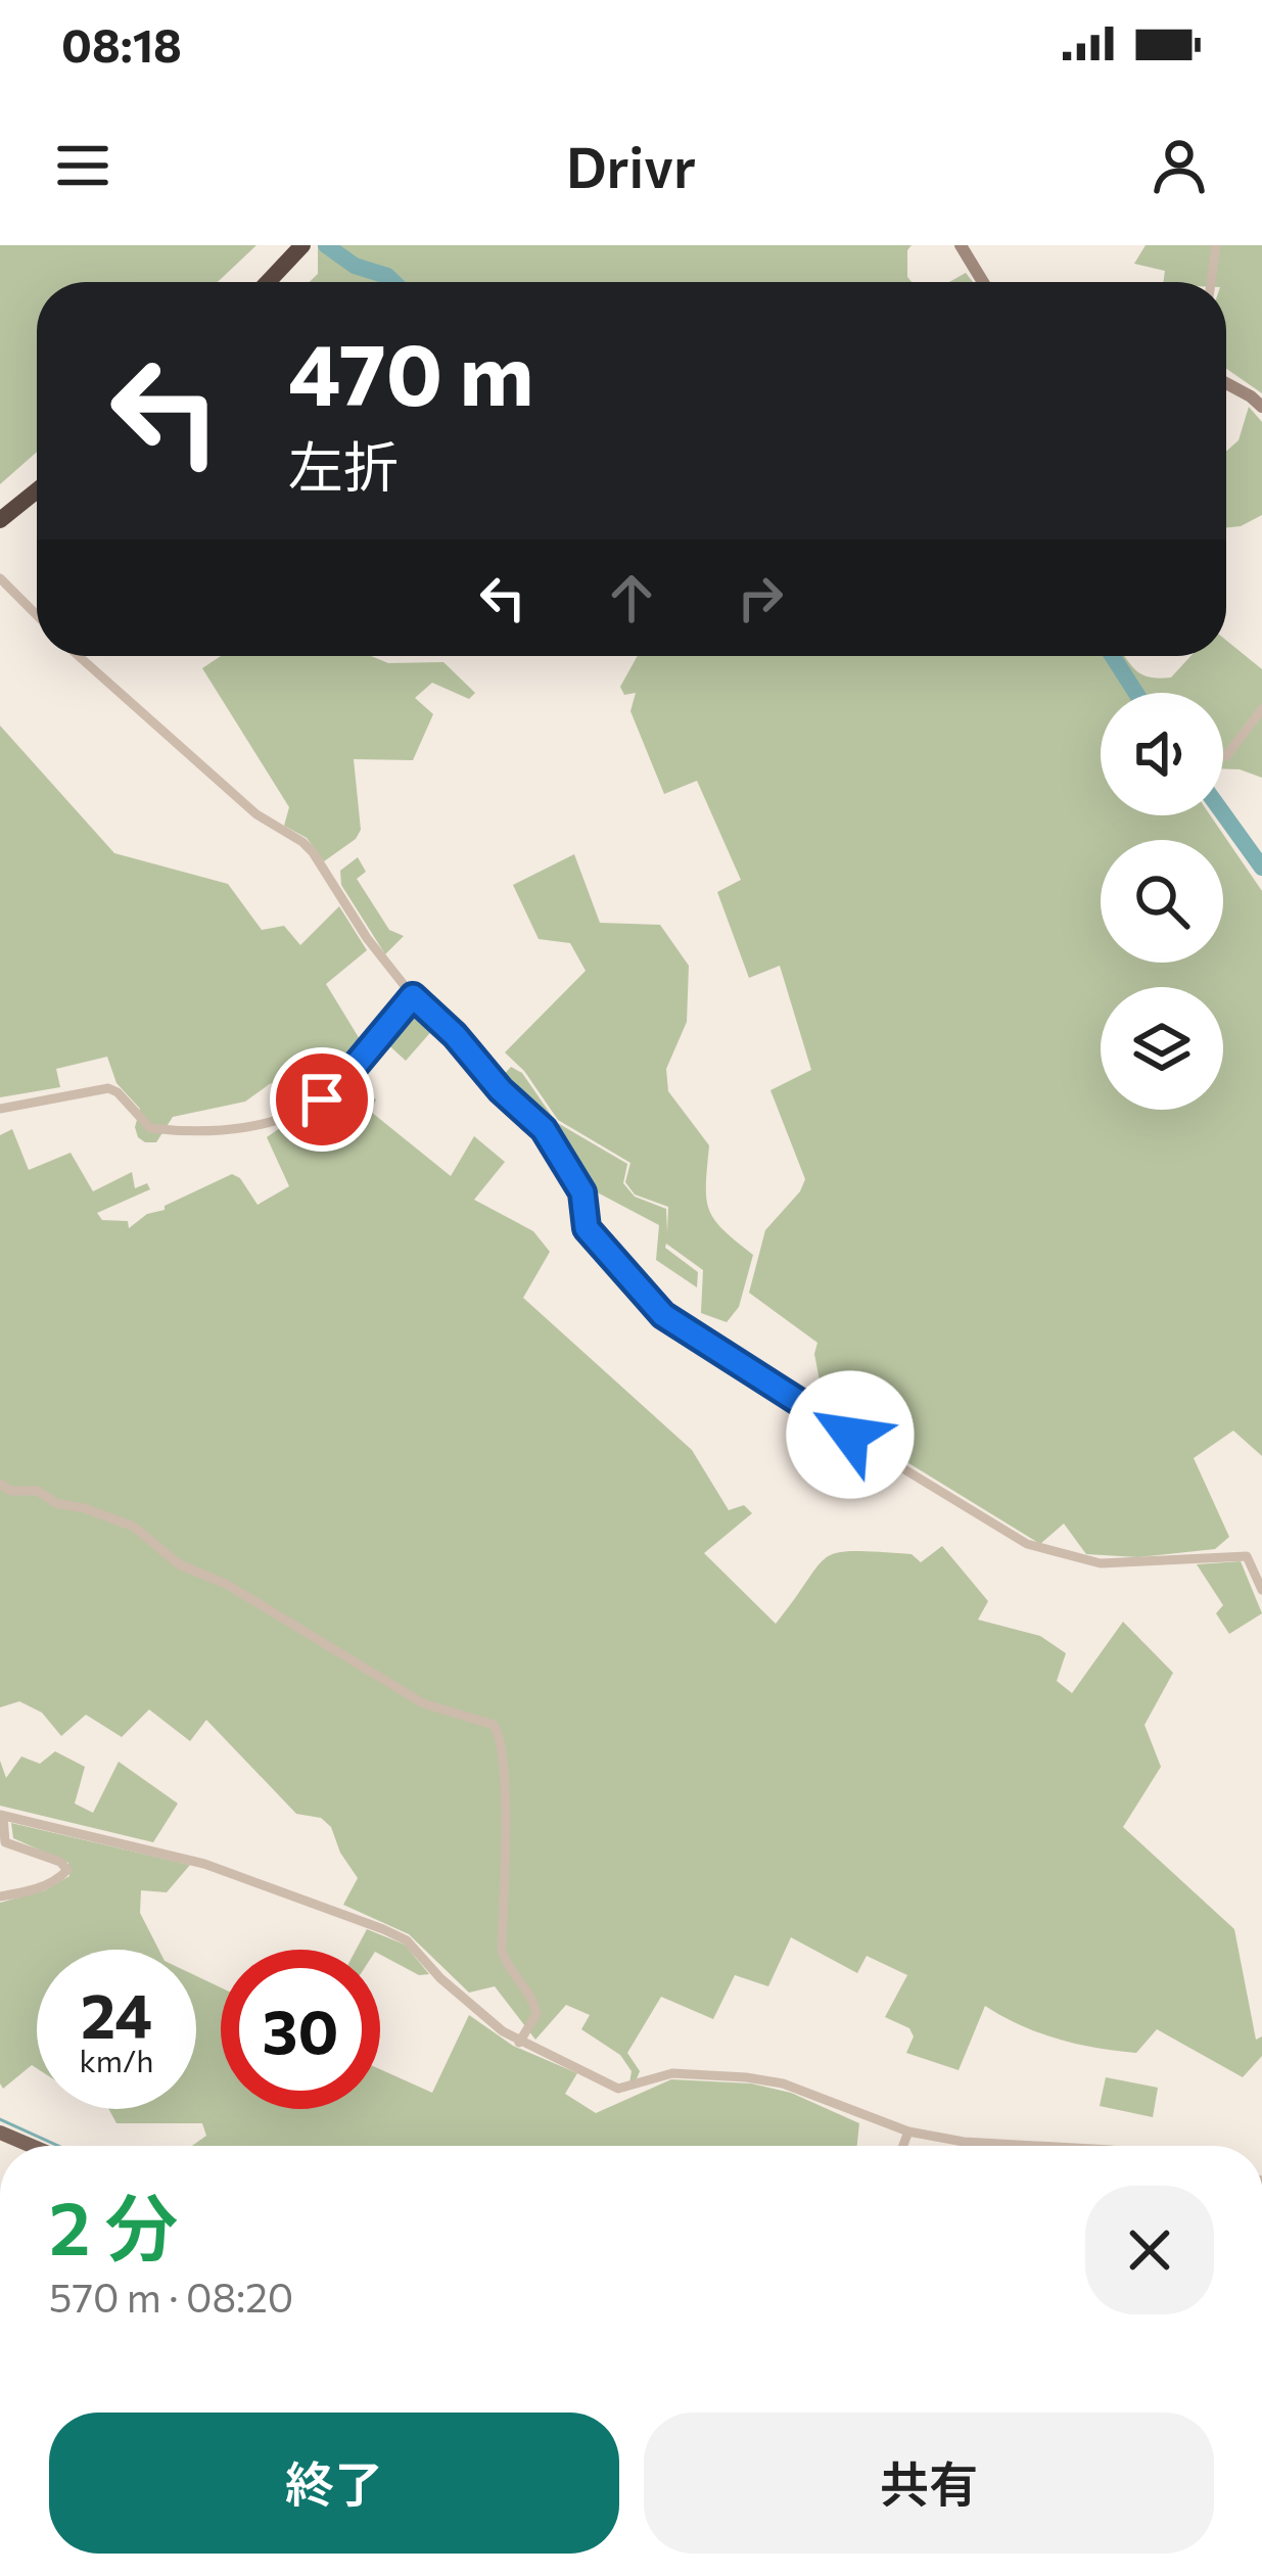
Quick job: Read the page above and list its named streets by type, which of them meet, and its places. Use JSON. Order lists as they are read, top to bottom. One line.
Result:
{"page":{"status":"08:18","header":"Drivr","turn":["470 m","左折"],"speed":"24 km/h","limit":"30","heading":["2 分","570 m · 08:20"],"buttons":["終了","共有"]}}
